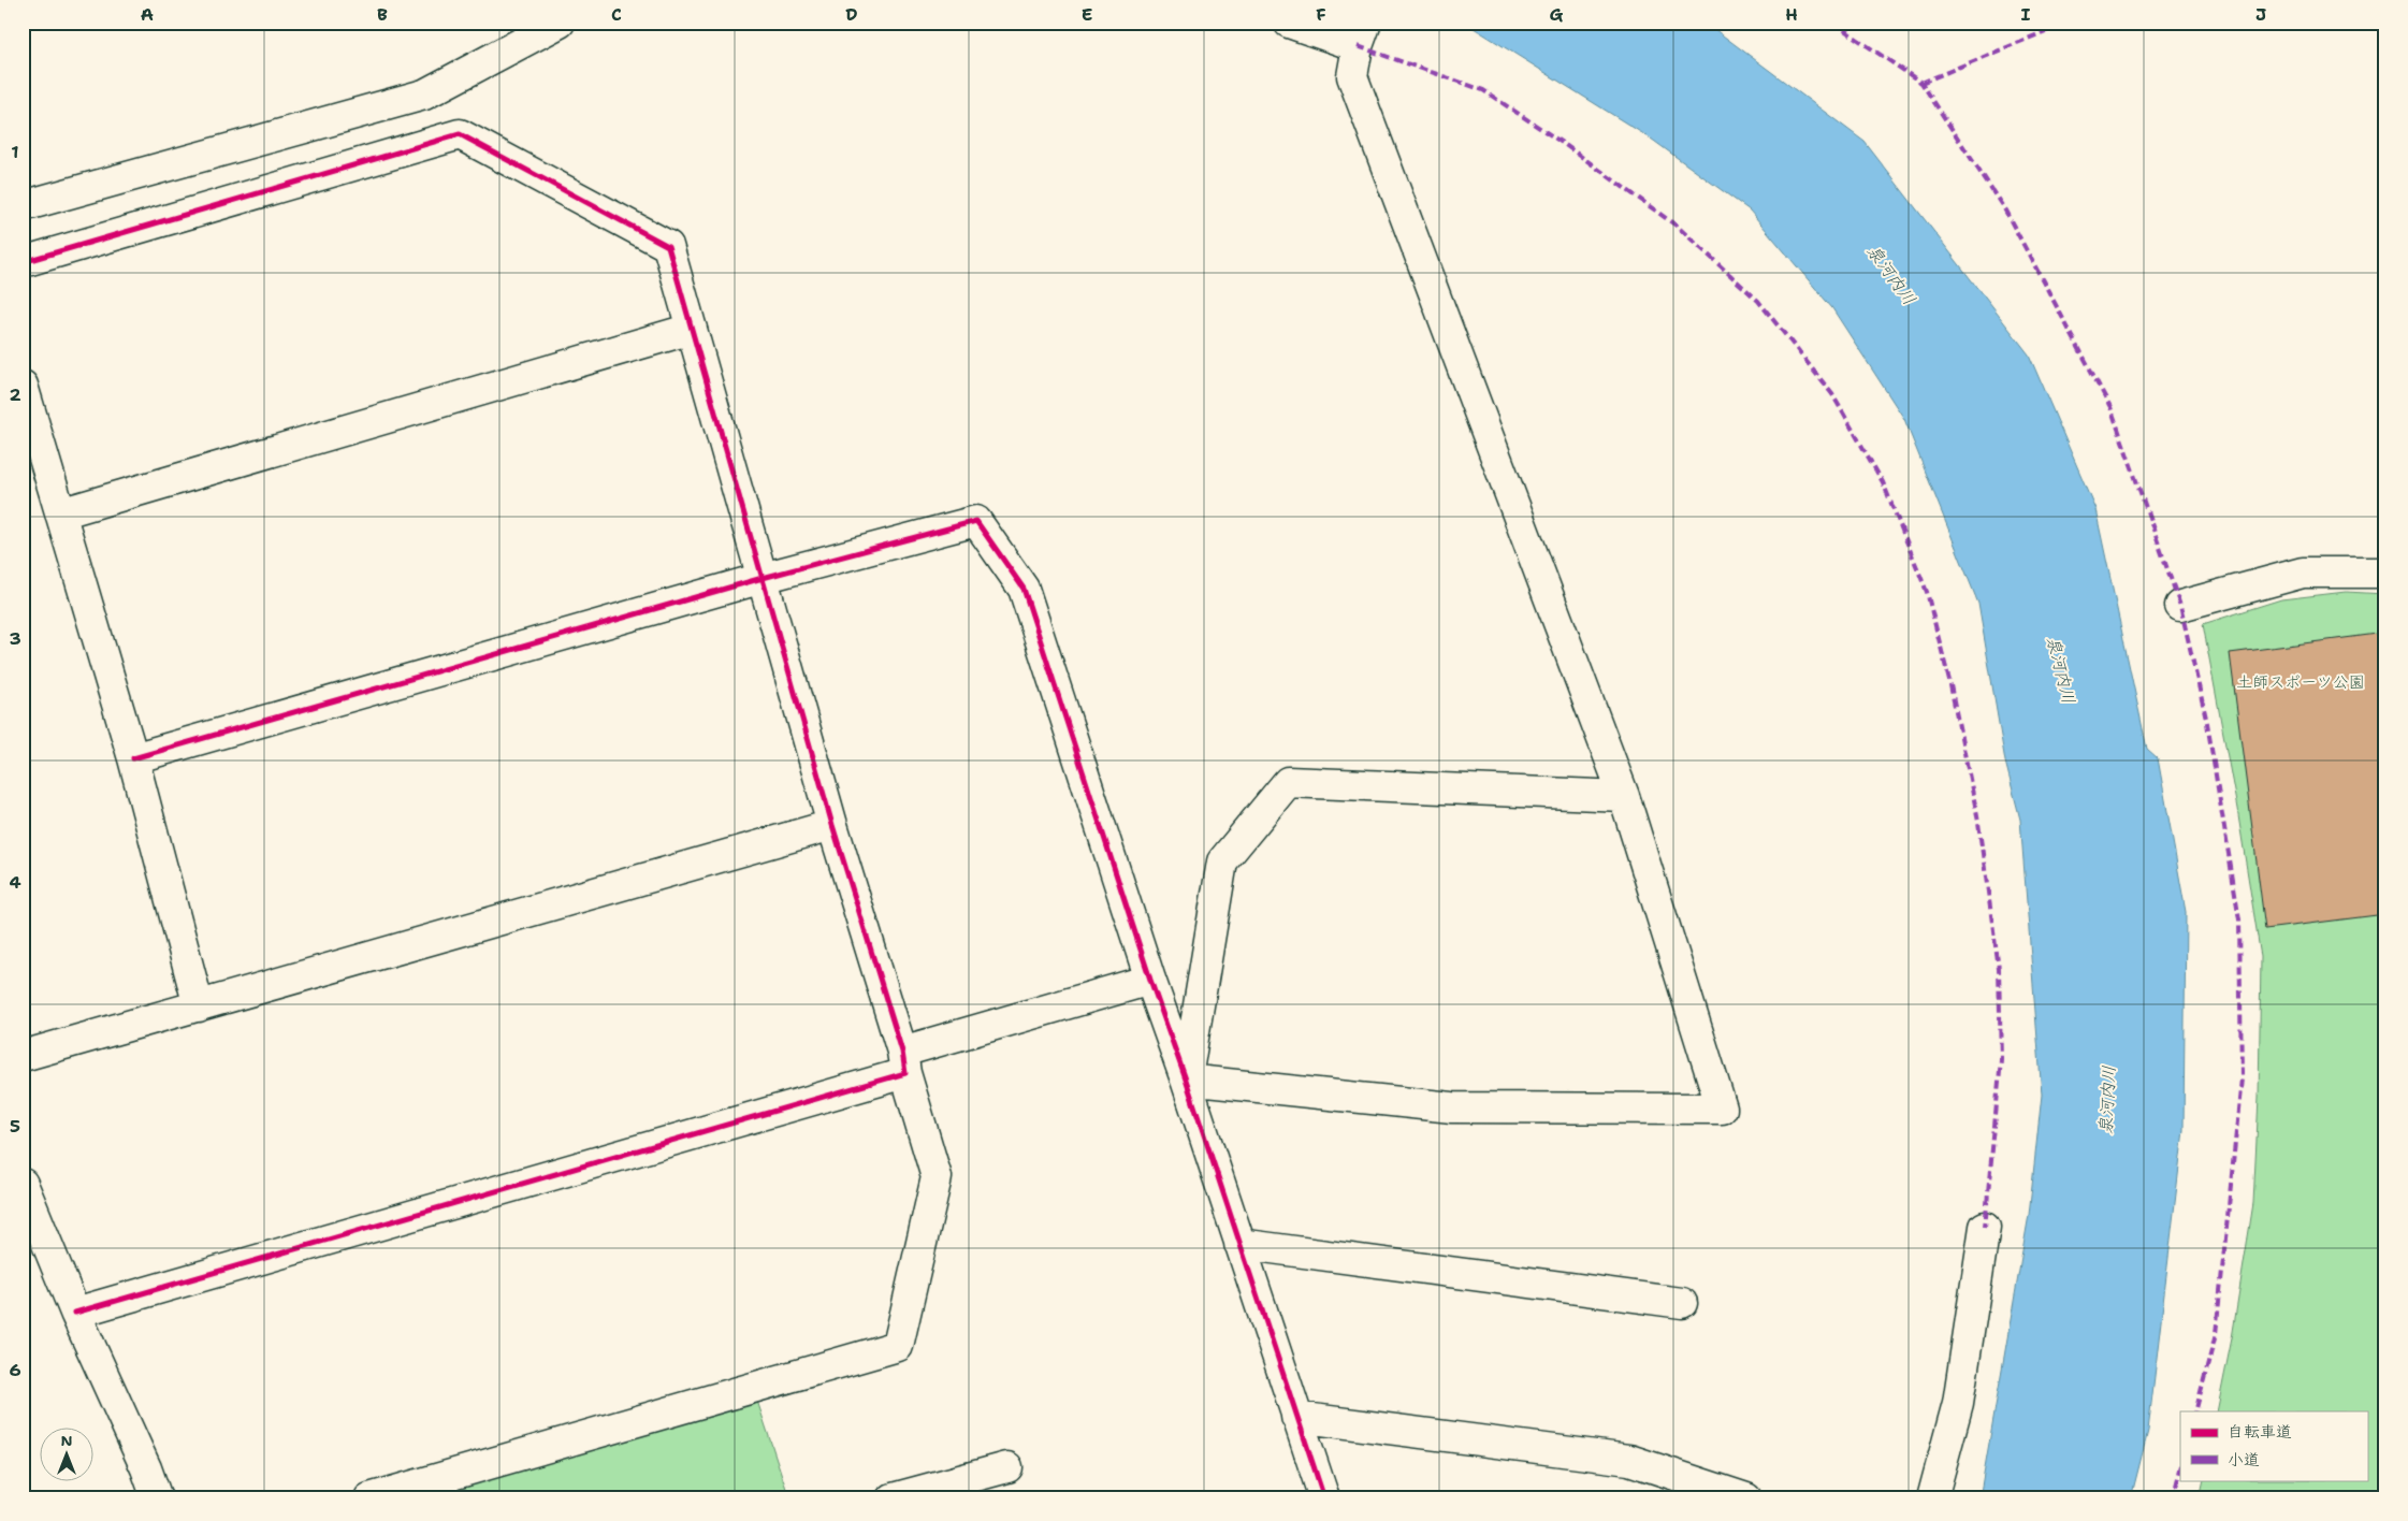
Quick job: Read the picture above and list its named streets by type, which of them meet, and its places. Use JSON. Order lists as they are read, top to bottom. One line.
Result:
{"water":["泉河内川"],"parks":["土師スポーツ公園"],"legend":["自転車道","小道"],"north":"top","grid":{"columns":["A","B","C","D","E","F","G","H","I","J"],"rows":["1","2","3","4","5","6"]}}
